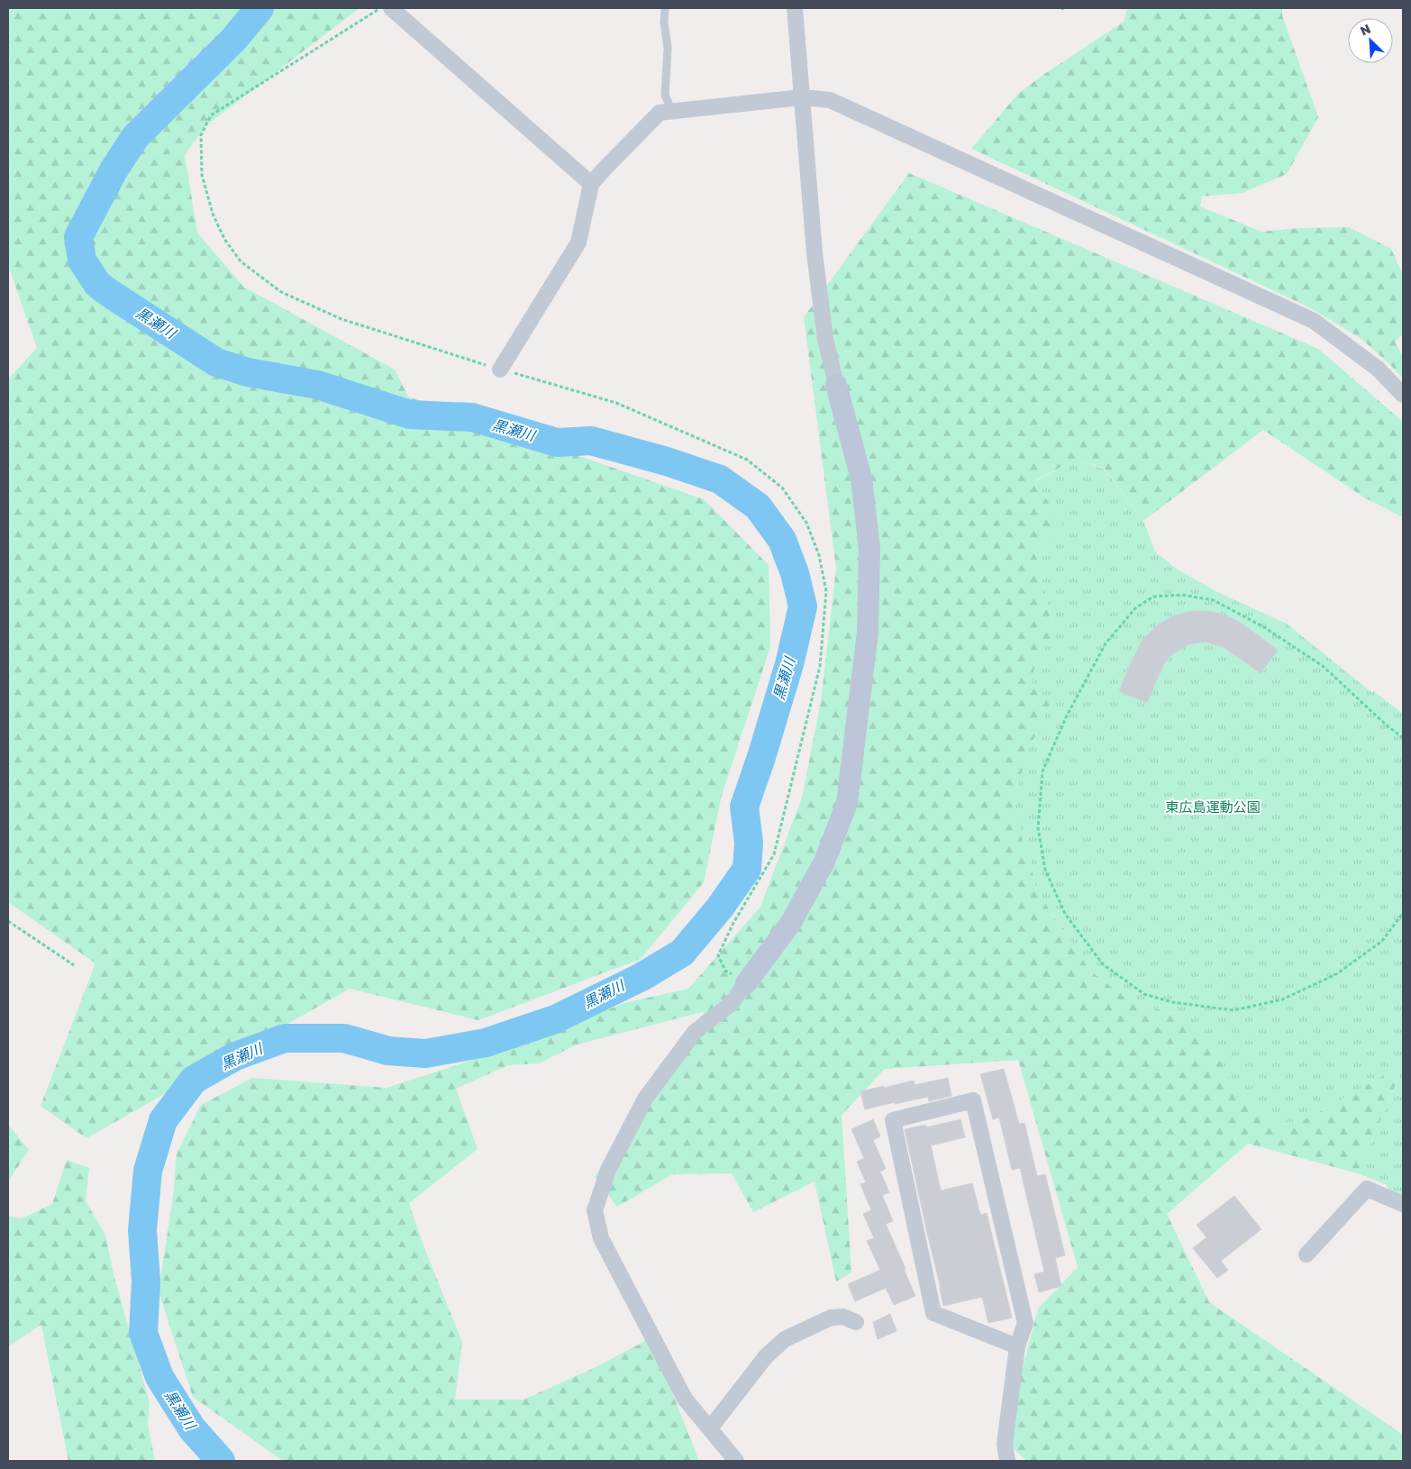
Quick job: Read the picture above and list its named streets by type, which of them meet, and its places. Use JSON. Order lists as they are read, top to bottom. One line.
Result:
{"water":["黒瀬川"],"parks":["東広島運動公園"],"north":"top left"}
